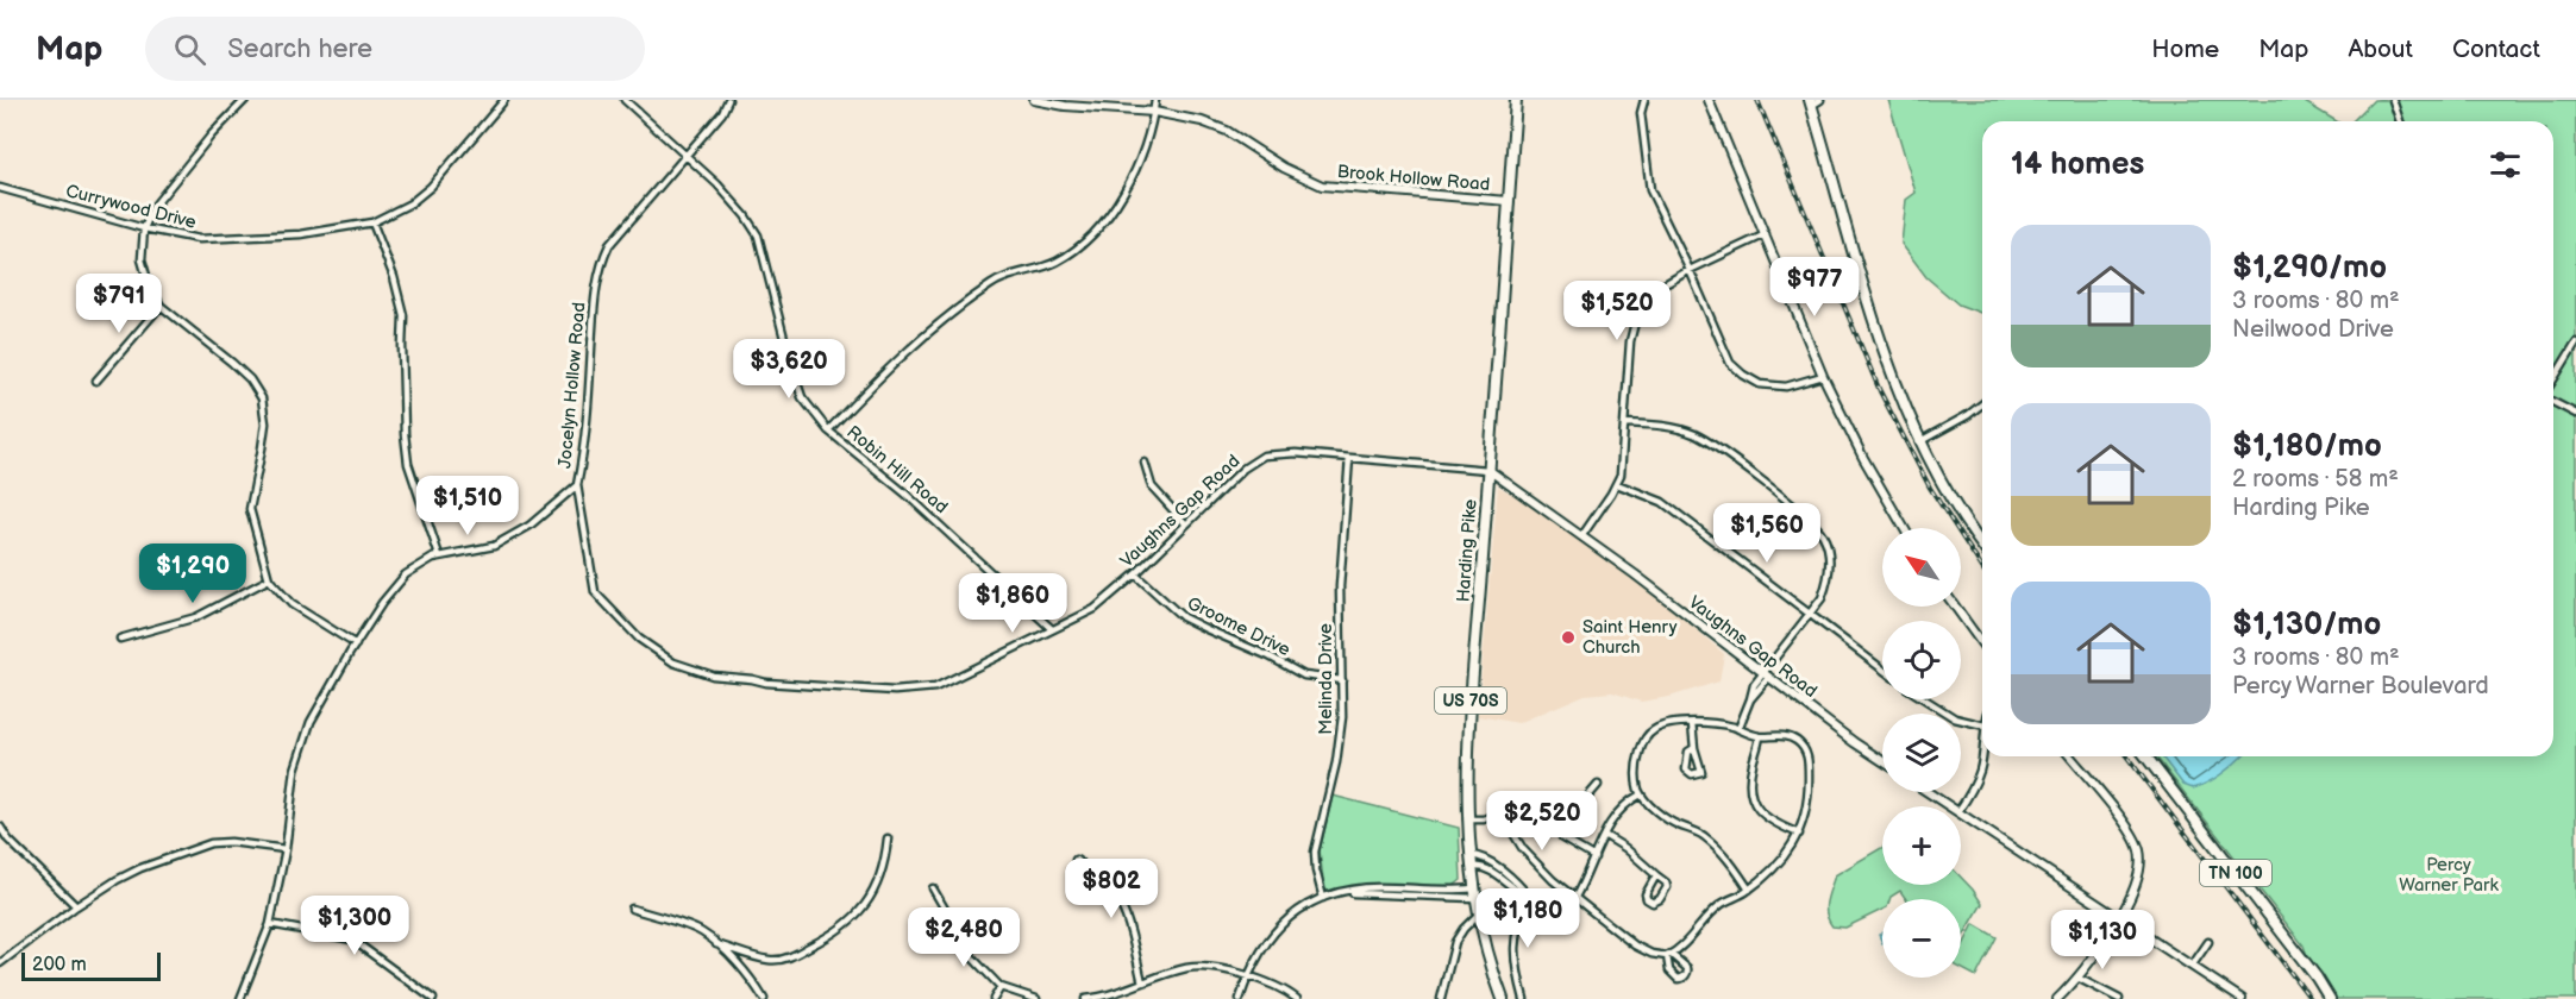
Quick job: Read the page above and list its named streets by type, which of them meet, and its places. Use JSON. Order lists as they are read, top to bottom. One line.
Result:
{"streets":{"main road":["Harding Pike","US 70S","TN 100"],"street":["Brook Hollow Road","Currywood Drive","Jocelyn Hollow Road","Robin Hill Road","Vaughns Gap Road","Groome Drive","Melinda Drive"]},"crossings":[["Brook Hollow Road","Harding Pike"],["Jocelyn Hollow Road","Robin Hill Road"],["Jocelyn Hollow Road","Vaughns Gap Road"],["Robin Hill Road","Vaughns Gap Road"],["Vaughns Gap Road","Harding Pike"],["Vaughns Gap Road","Groome Drive"],["Vaughns Gap Road","Melinda Drive"],["Groome Drive","Melinda Drive"]],"parks":["Percy Warner Park"],"places":["Saint Henry Church"],"scale_bar":"200 m","north":"top left","page":{"header":"Map","search":"Search here","nav":["Home","Map","About","Contact"],"heading":"14 homes","list":[{"name":"$1,290/mo","note":"3 rooms · 80 m² · Neilwood Drive"},{"name":"$1,180/mo","note":"2 rooms · 58 m² · Harding Pike"},{"name":"$1,130/mo","note":"3 rooms · 80 m² · Percy Warner Boulevard"}],"price":["$977","$791","$1,520","$3,620","$1,510","$1,560","$1,290","$1,860","$2,520","$802","$1,180","$1,300","$2,480","$1,130"],"map_buttons":["+","−"],"scale":"200 m"}}
